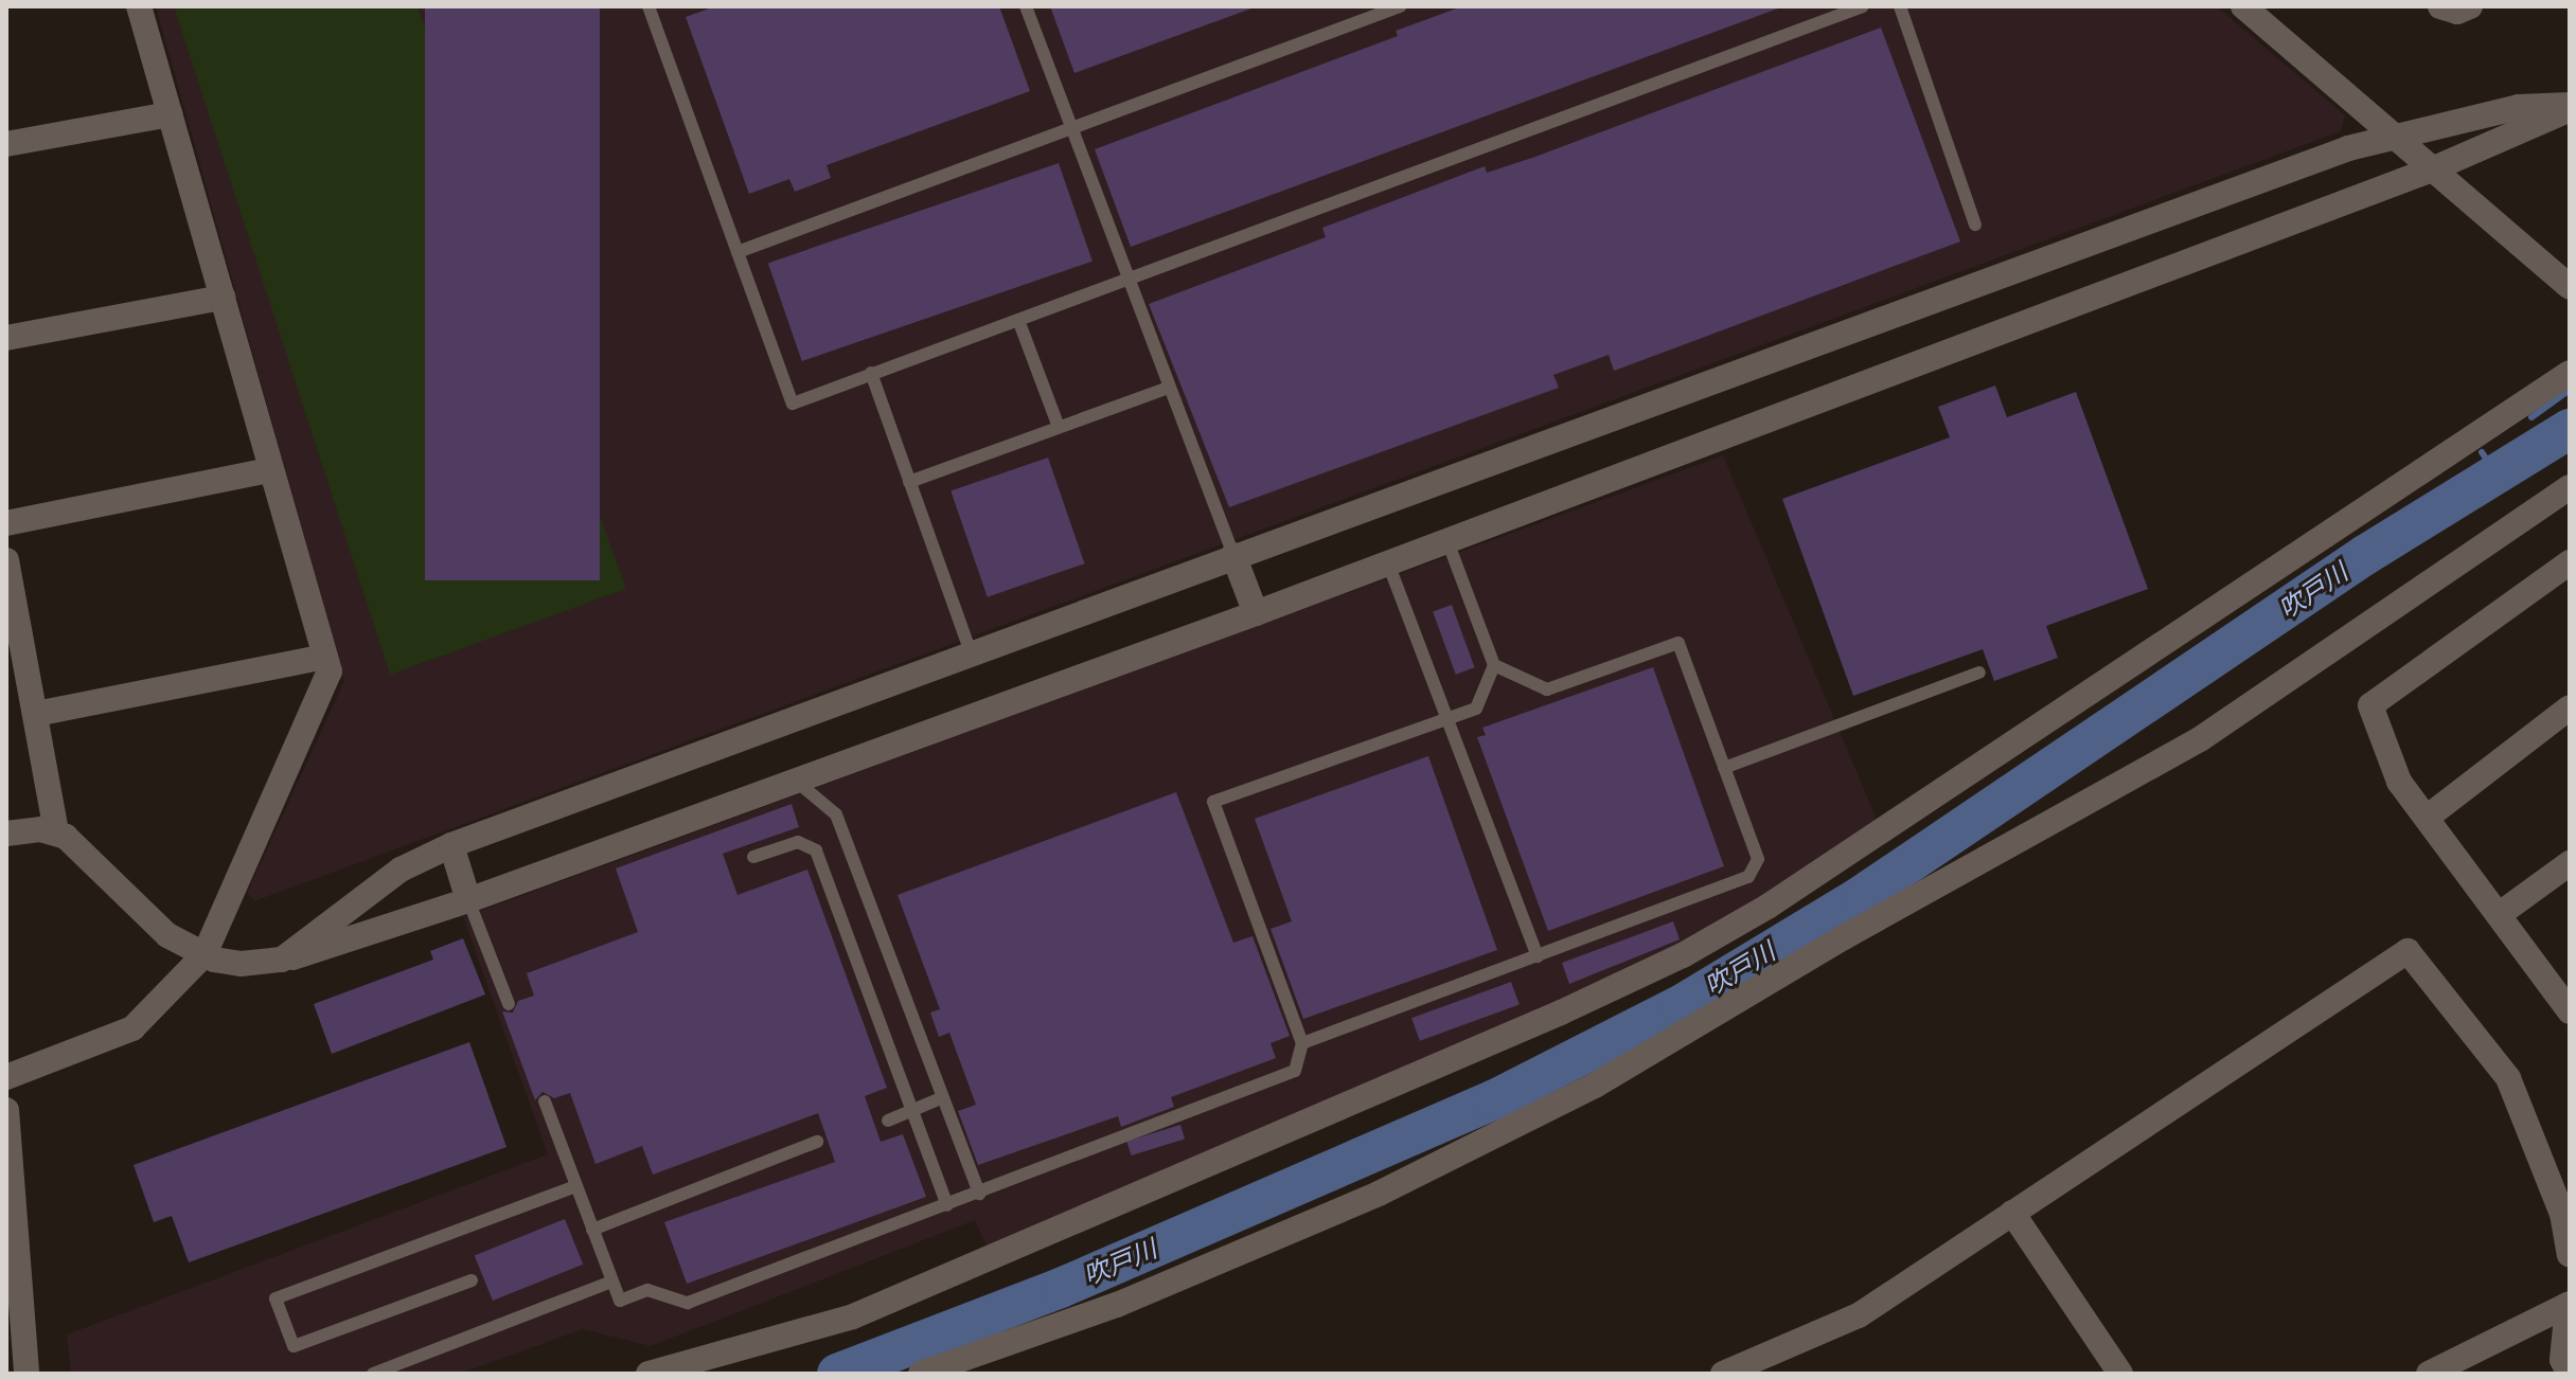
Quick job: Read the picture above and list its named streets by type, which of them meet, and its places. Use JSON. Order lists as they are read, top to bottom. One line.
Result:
{"water":["吹戸川"]}
